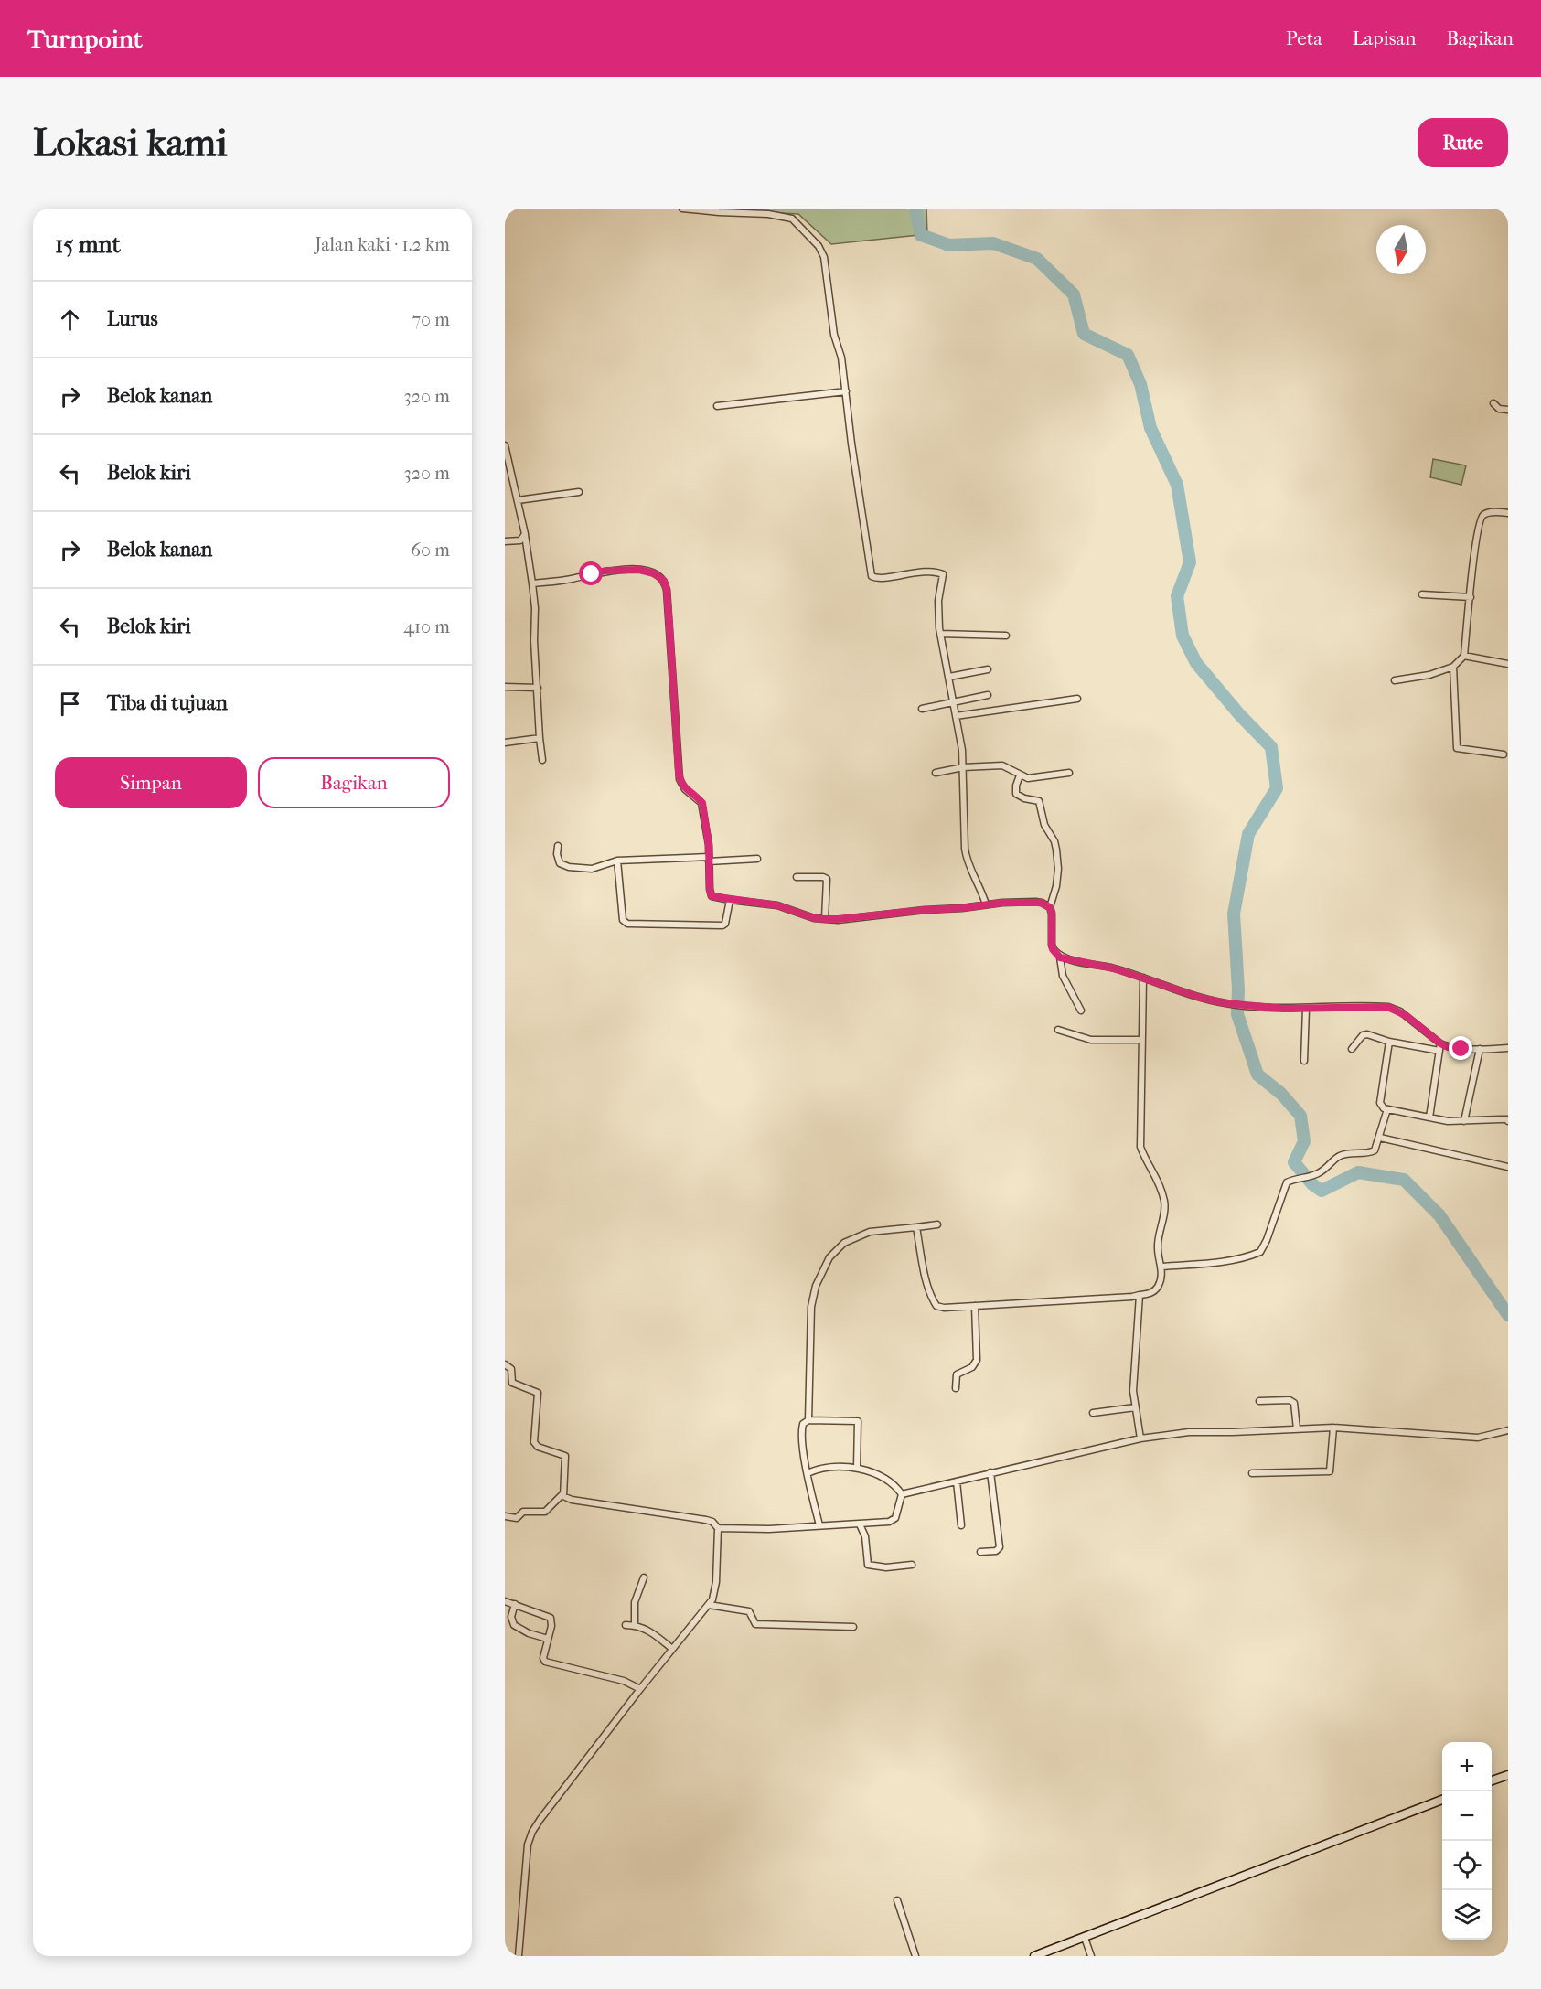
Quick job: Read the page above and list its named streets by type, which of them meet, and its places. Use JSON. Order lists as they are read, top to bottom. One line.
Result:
{"north":"bottom","page":{"header":"Turnpoint","nav":["Peta","Lapisan","Bagikan"],"buttons":["Rute",["Simpan","Bagikan"]],"title":"Lokasi kami","heading":["15 mnt","Jalan kaki · 1.2 km"],"list":[["Lurus","70 m"],["Belok kanan","320 m"],["Belok kiri","320 m"],["Belok kanan","60 m"],["Belok kiri","410 m"],"Tiba di tujuan"],"map_buttons":["+","−"]}}
